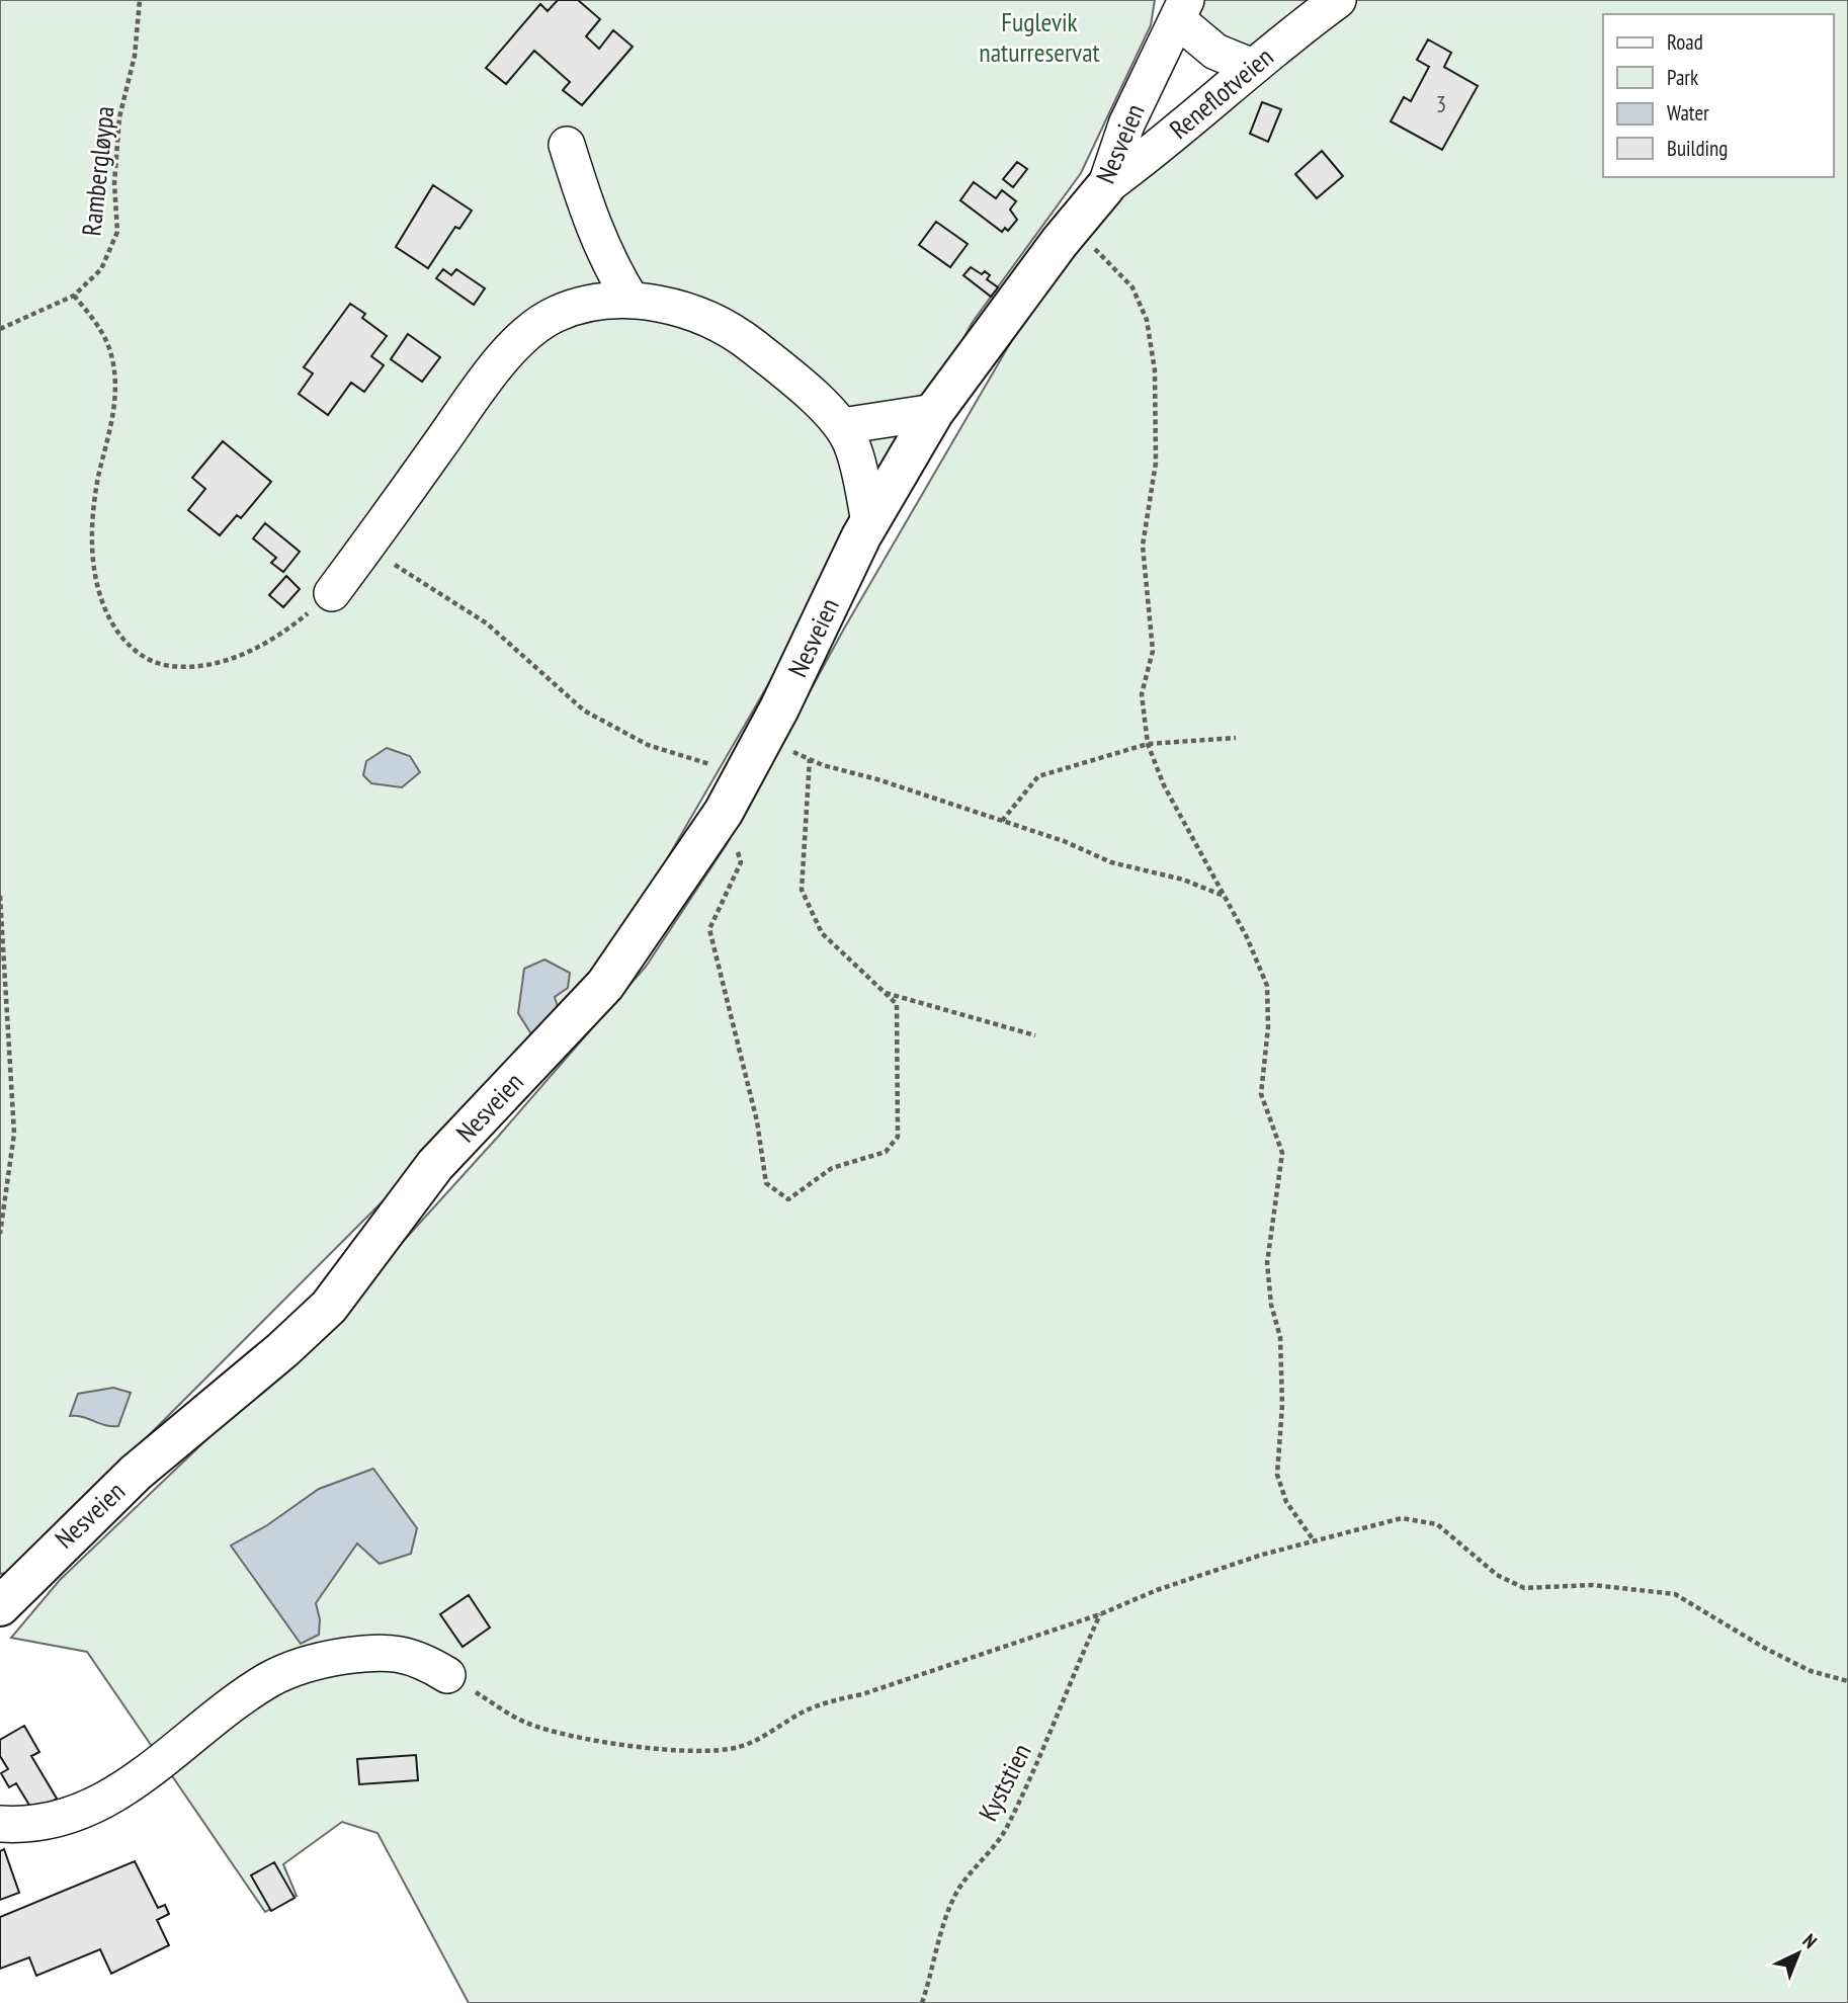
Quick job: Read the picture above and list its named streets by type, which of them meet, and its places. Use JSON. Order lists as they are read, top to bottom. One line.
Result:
{"streets":{"main road":["Nesveien"],"street":["Reneflotveien"],"path":["Rambergløypa","Kyststien"]},"crossings":[["Reneflotveien","Nesveien"]],"parks":["Fuglevik naturreservat"],"house_numbers":["3"],"legend":["Road","Park","Water","Building"],"north":"top right"}
